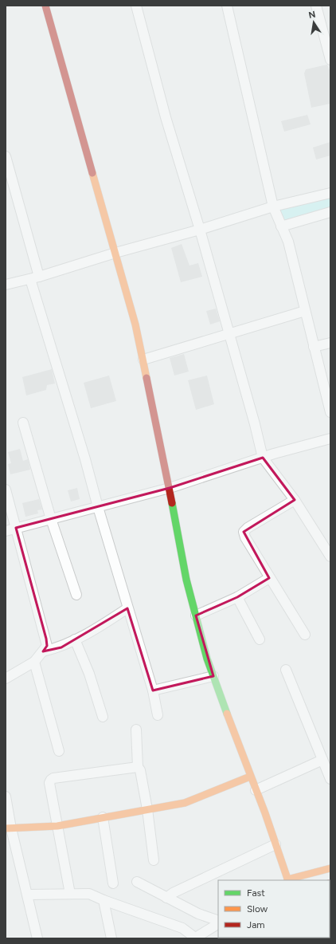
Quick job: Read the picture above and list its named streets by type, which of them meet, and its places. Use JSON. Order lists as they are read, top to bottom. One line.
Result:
{"legend":["Fast","Slow","Jam"],"north":"top"}
